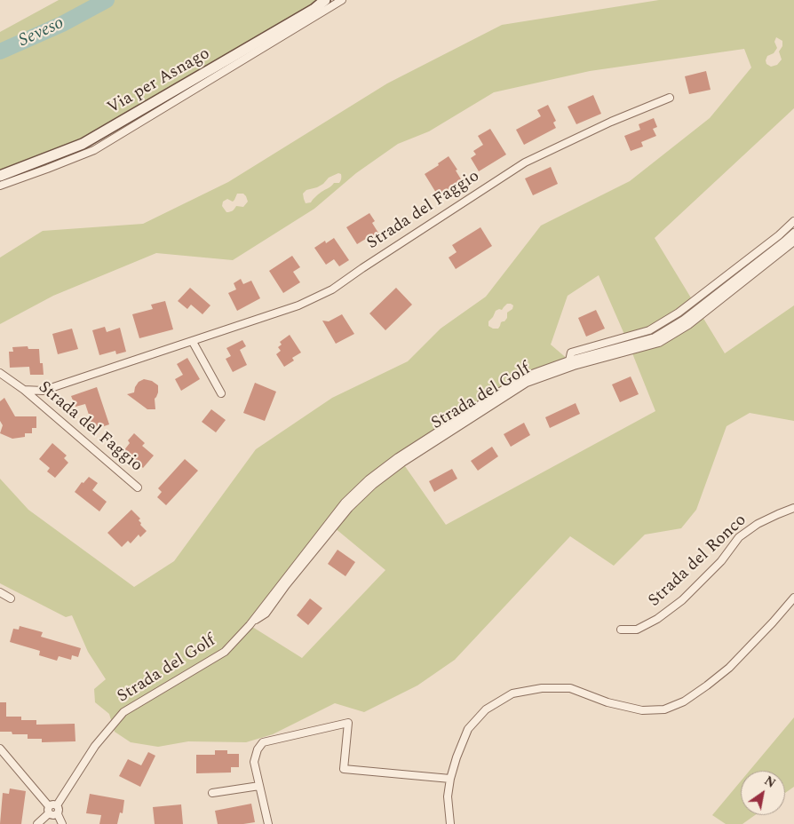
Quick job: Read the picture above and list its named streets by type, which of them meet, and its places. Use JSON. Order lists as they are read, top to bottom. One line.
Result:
{"streets":{"street":["Via per Asnago","Strada del Faggio","Strada del Golf","Strada del Ronco"]},"water":["Seveso"],"north":"top right"}
